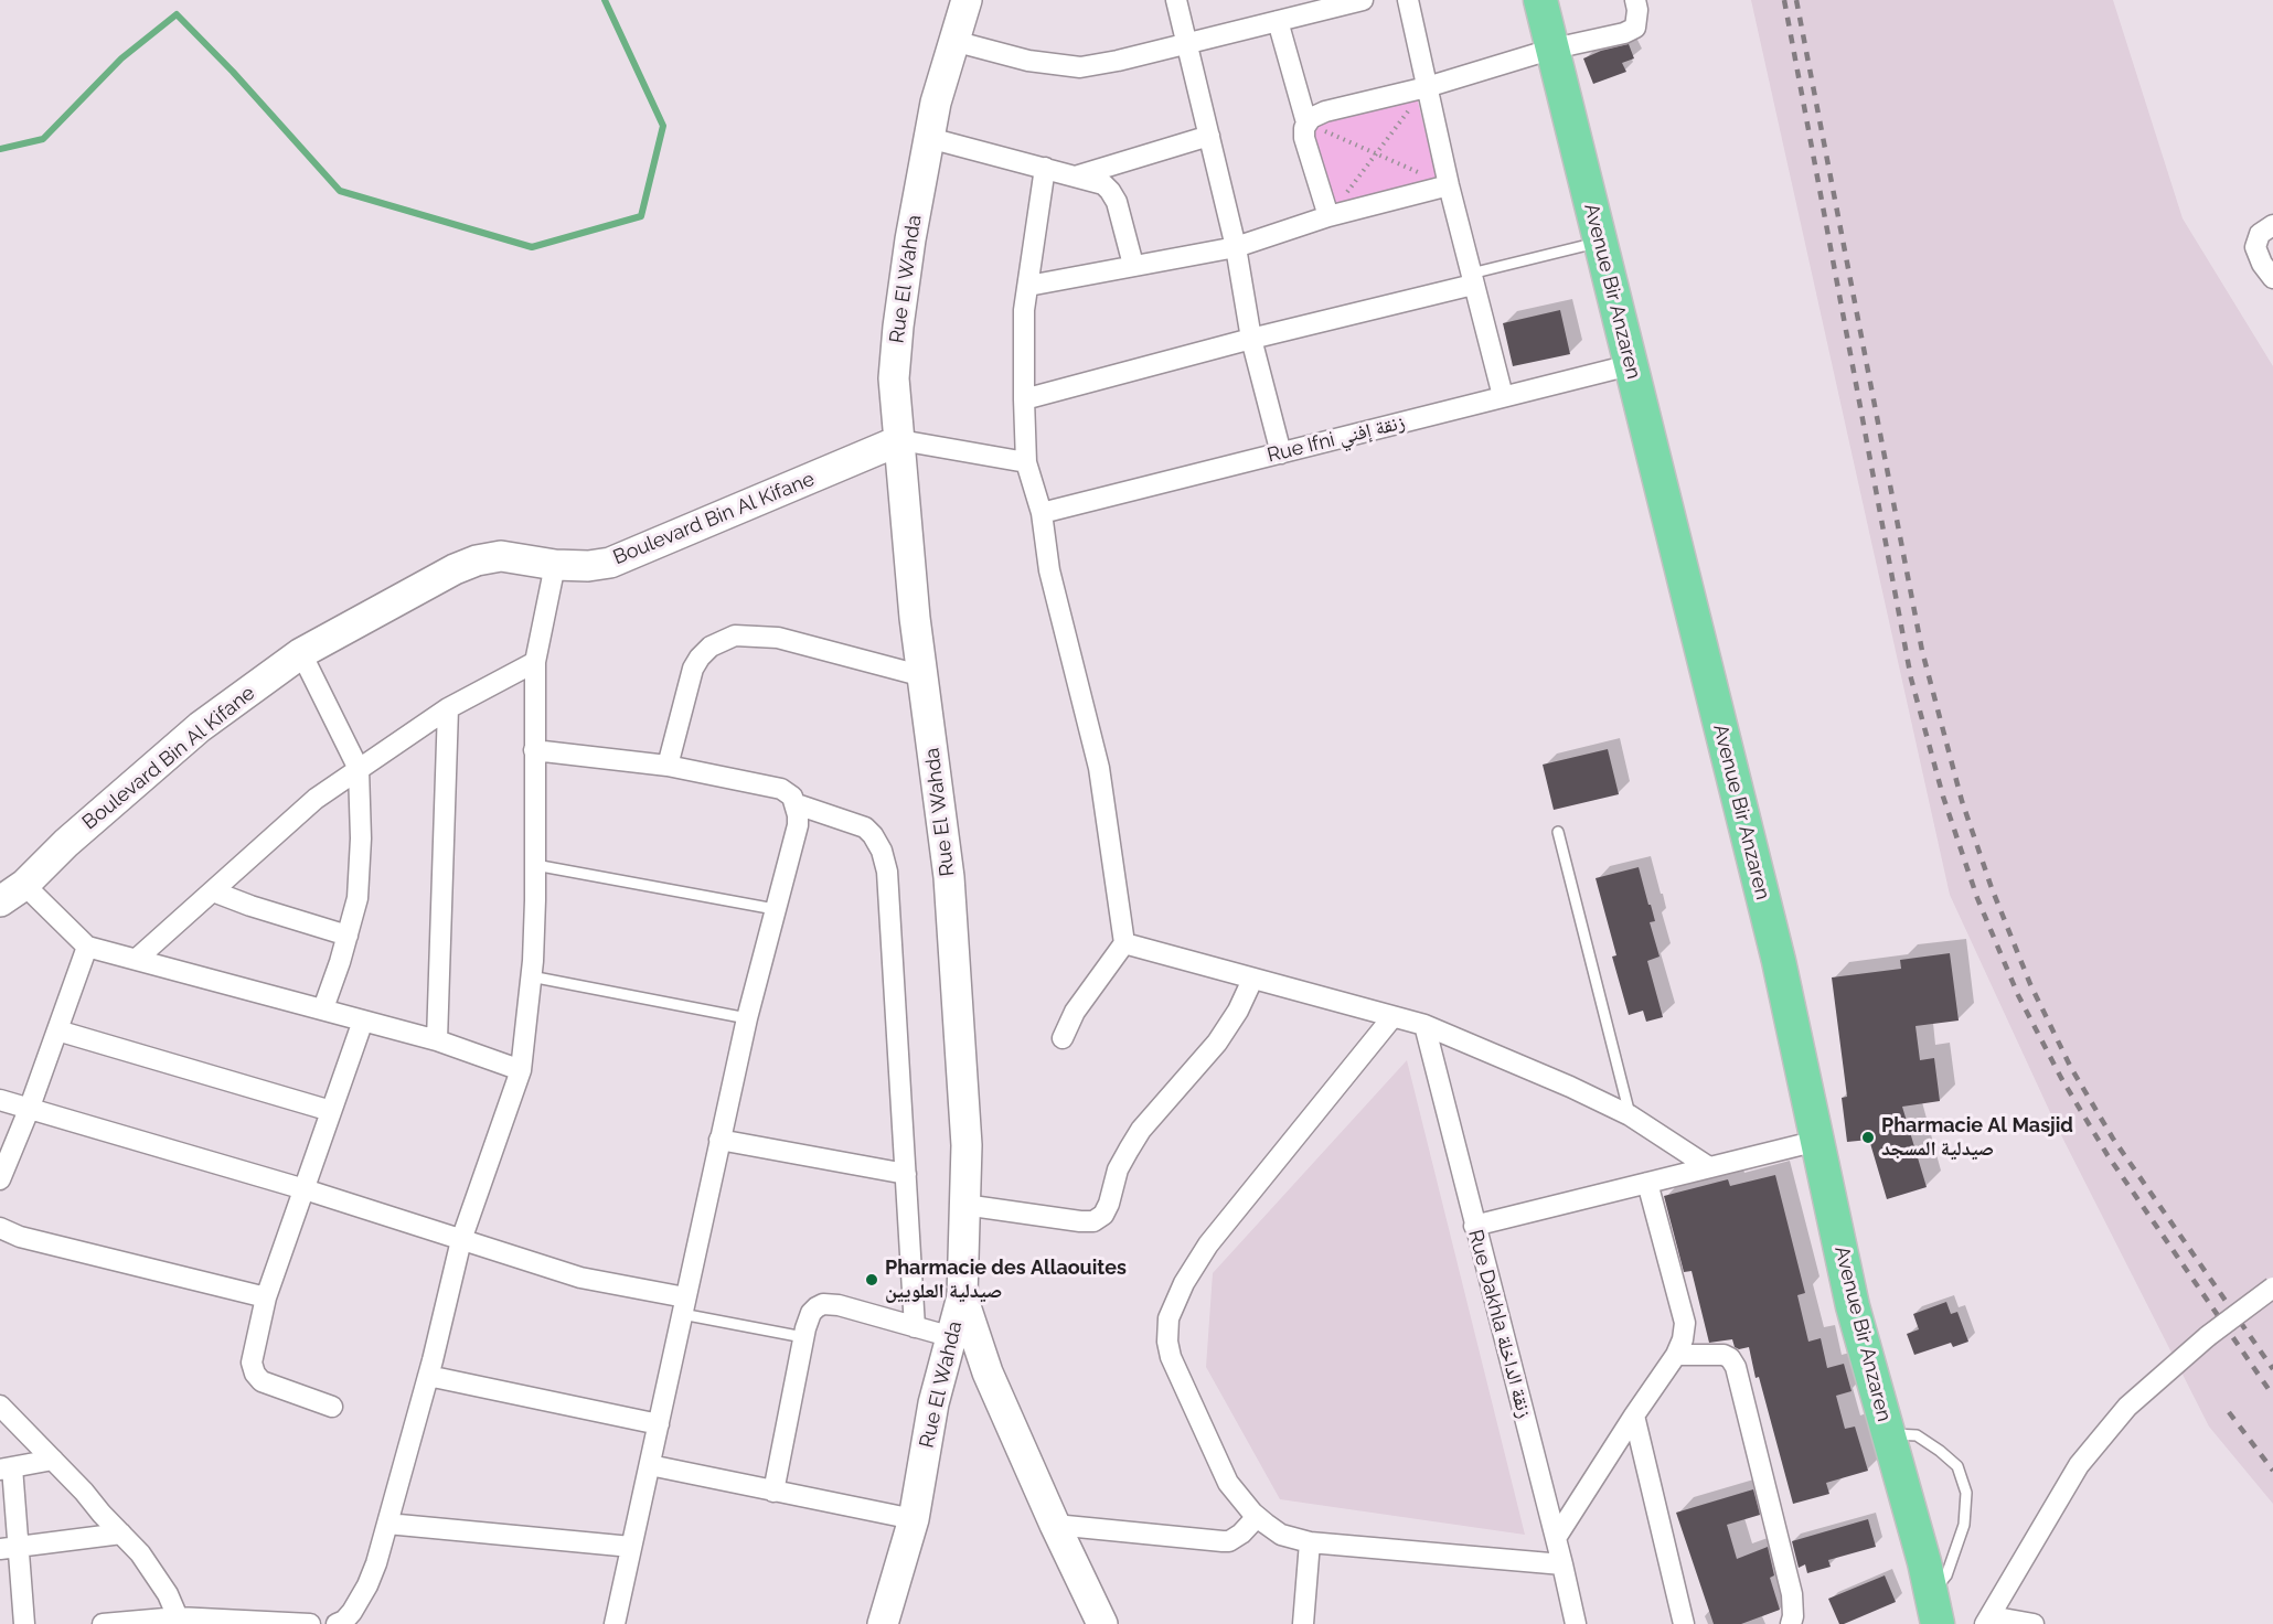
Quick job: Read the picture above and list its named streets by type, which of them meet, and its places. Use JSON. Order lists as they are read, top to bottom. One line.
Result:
{"streets":{"main road":["Avenue Bir Anzaren"],"street":["Rue El Wahda","Rue Ifni زنقة إفني","Boulevard Bin Al Kifane","Rue Dakhla زنقة الداخلة"]},"crossings":[["Rue El Wahda","Boulevard Bin Al Kifane"],["Avenue Bir Anzaren","Rue Ifni زنقة إفني"]],"places":["Pharmacie Al Masjid صيدلية المسجد","Pharmacie des Allaouites صيدلية العلويين"]}
